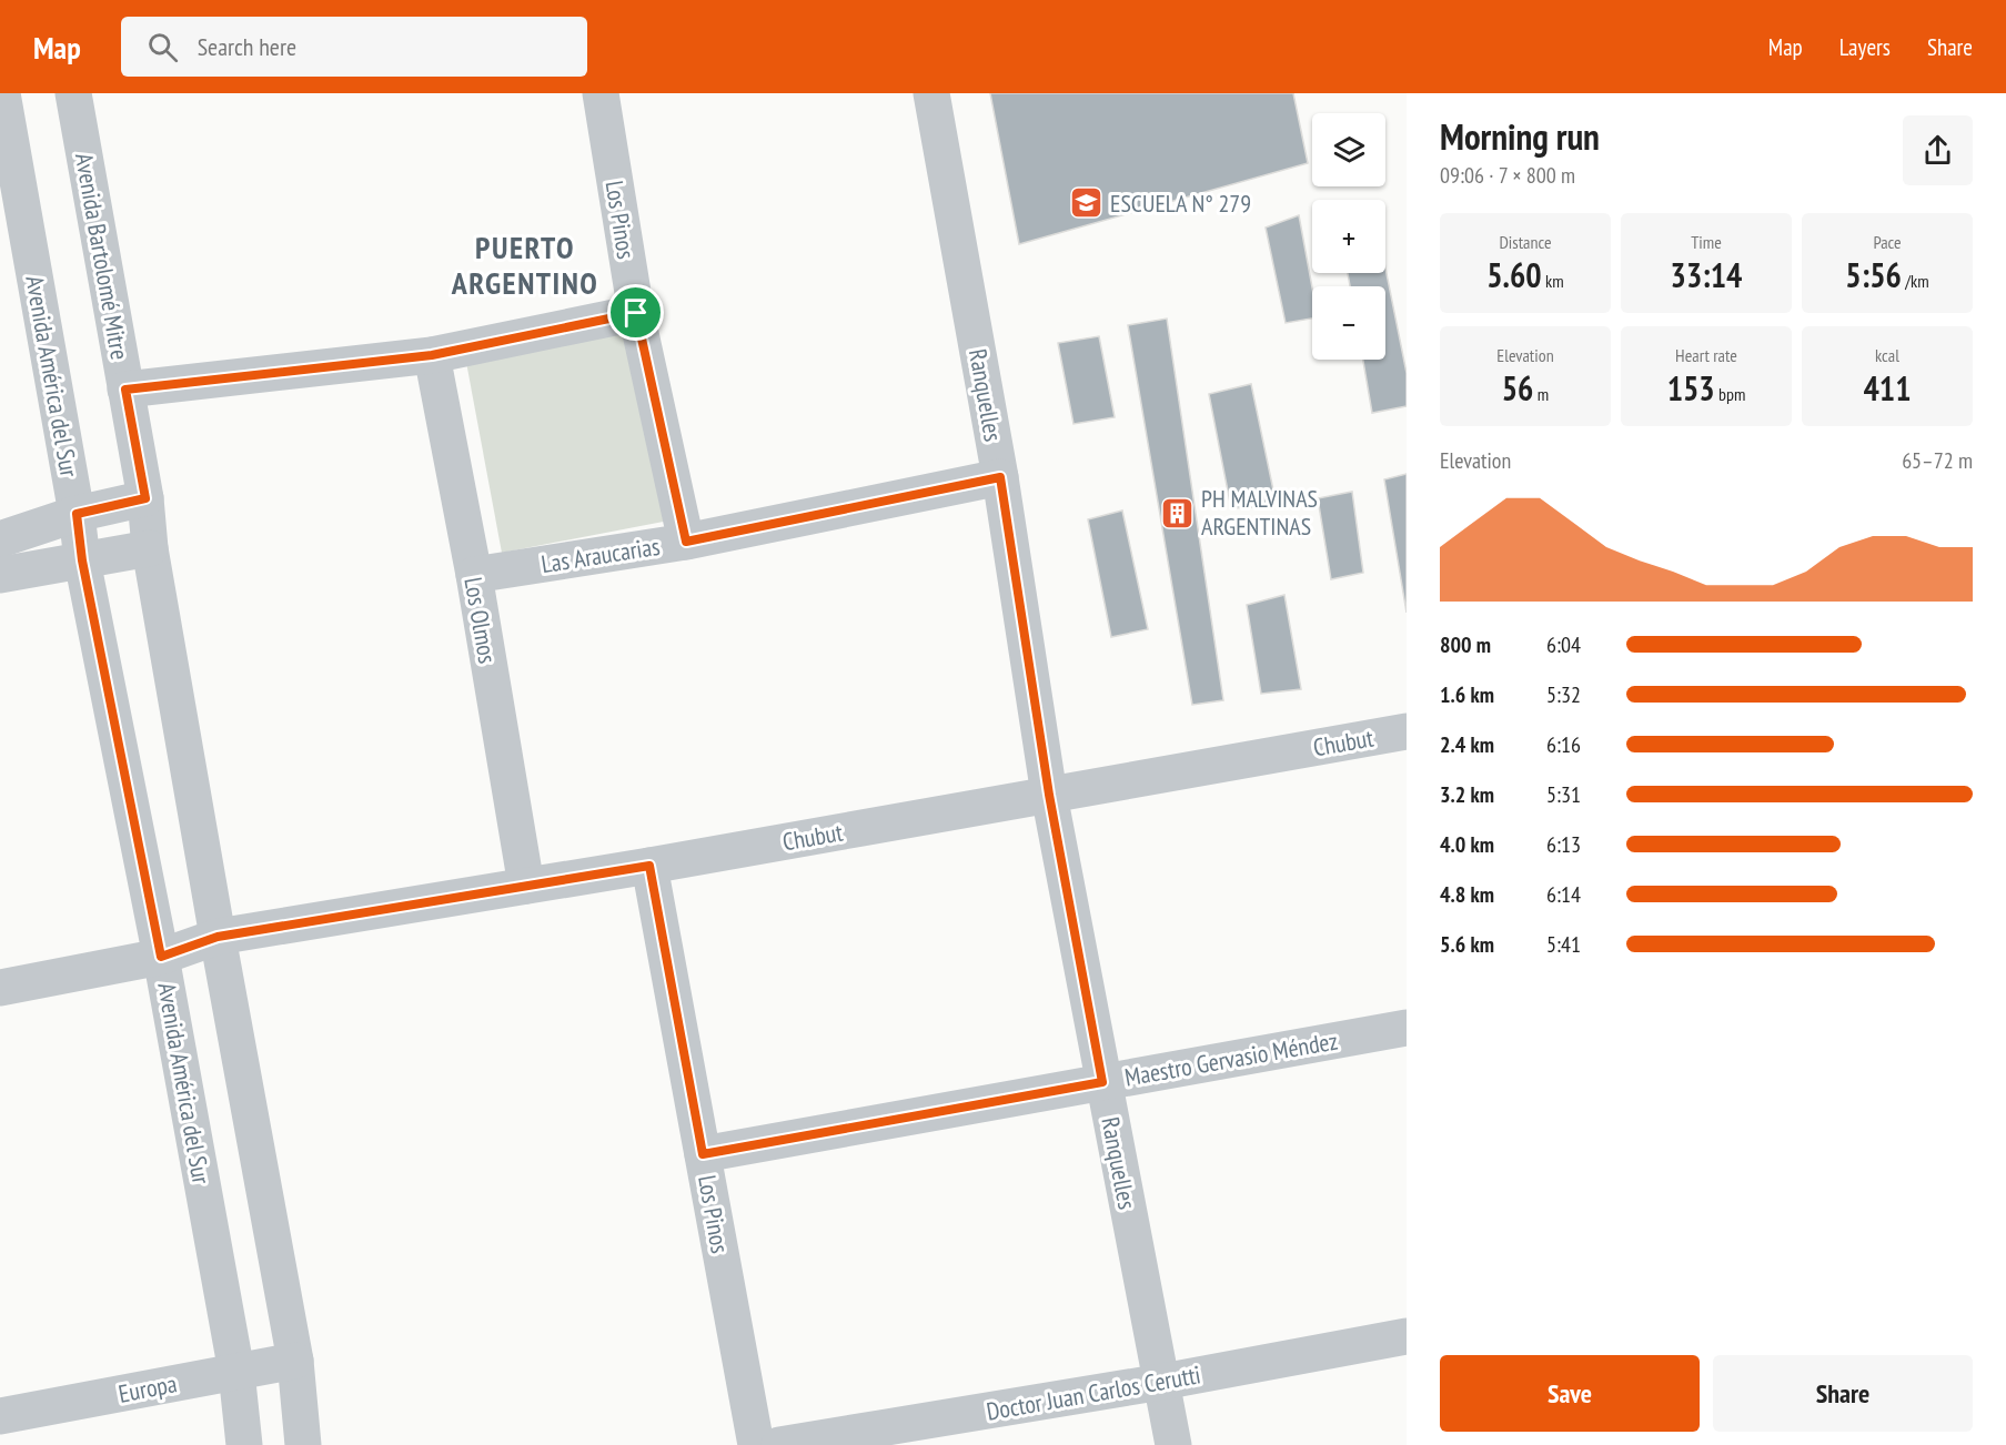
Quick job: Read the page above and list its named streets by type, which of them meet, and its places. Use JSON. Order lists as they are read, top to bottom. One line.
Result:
{"streets":{"street":["Los Pinos","Avenida Bartolomé Mitre","Avenida América del Sur","Ranquelles","Las Araucarias","Los Olmos","Chubut","Maestro Gervasio Méndez","Europa","Doctor Juan Carlos Cerutti"]},"crossings":[["Los Pinos","Las Araucarias"],["Los Pinos","Chubut"],["Los Pinos","Maestro Gervasio Méndez"],["Avenida América del Sur","Chubut"],["Avenida América del Sur","Europa"],["Ranquelles","Las Araucarias"],["Ranquelles","Chubut"],["Ranquelles","Maestro Gervasio Méndez"],["Ranquelles","Doctor Juan Carlos Cerutti"],["Las Araucarias","Los Olmos"],["Los Olmos","Chubut"]],"districts":["PUERTO ARGENTINO"],"places":{"school or university":["ESCUELA N° 279"],"building":["PH MALVINAS ARGENTINAS"]},"page":{"header":"Map","search":"Search here","nav":["Map","Layers","Share"],"heading":["Morning run","09:06 · 7 × 800 m"],"map_buttons":["+","−"],"stats":[["Distance","5.60 km"],["Time","33:14"],["Pace","5:56 /km"],["Elevation","56 m"],["Heart rate","153 bpm"],["kcal","411"]],"chart":["Elevation","65–72 m"],"list":[{"name":"800 m","note":"6:04"},{"name":"1.6 km","note":"5:32"},{"name":"2.4 km","note":"6:16"},{"name":"3.2 km","note":"5:31"},{"name":"4.0 km","note":"6:13"},{"name":"4.8 km","note":"6:14"},{"name":"5.6 km","note":"5:41"}],"buttons":["Save","Share"]}}
